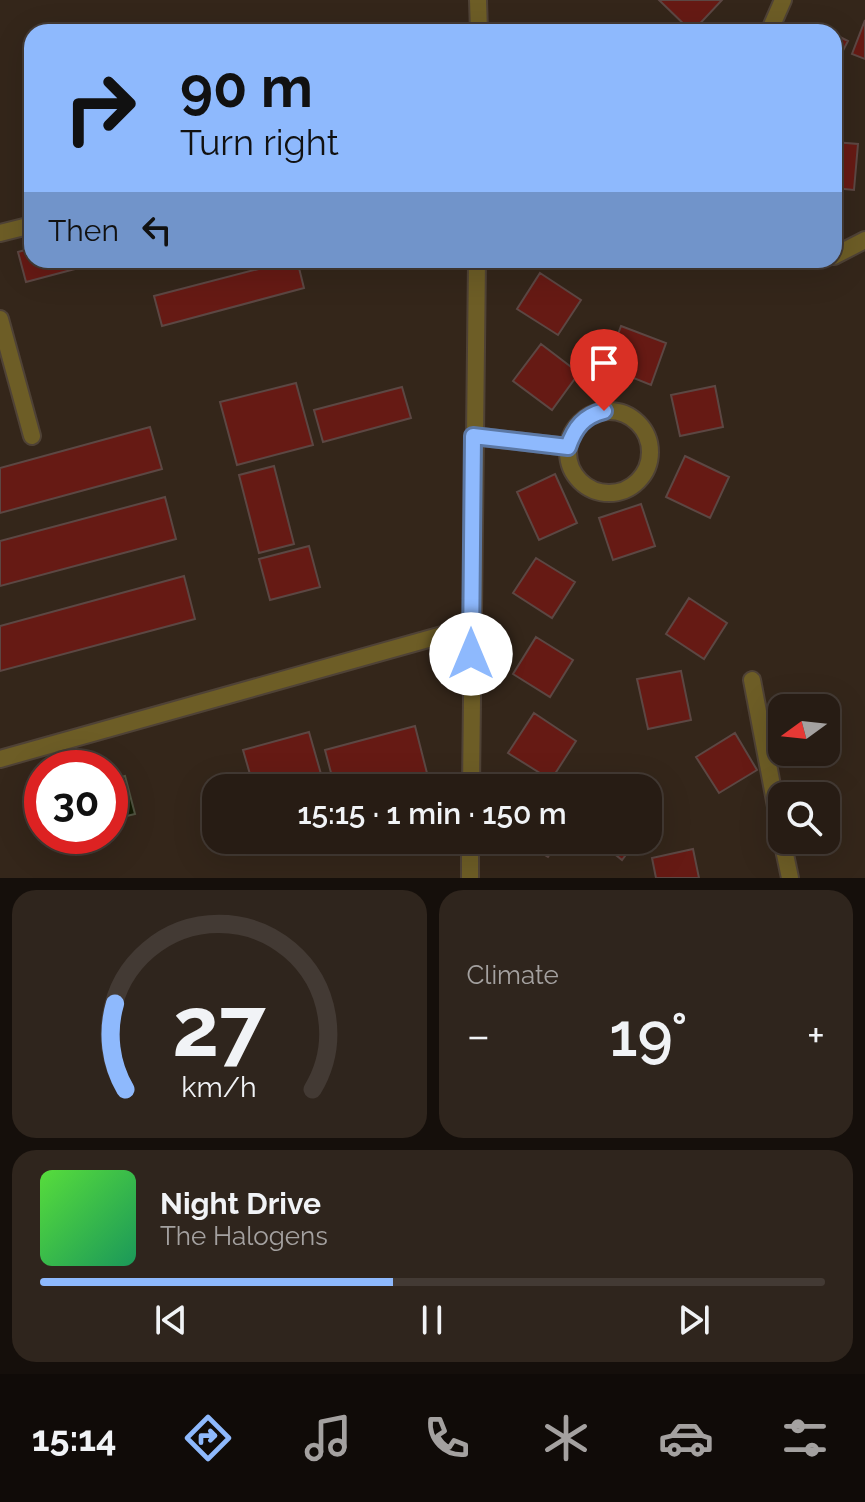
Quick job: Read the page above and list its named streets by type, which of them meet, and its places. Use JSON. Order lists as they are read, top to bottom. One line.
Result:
{"north":"left","page":{"turn":["90 m","Turn right"],"then":"Then","limit":"30","trip":"15:15 · 1 min · 150 m","tile":"Climate","heat":["−","19°","+"],"song":["Night Drive","The Halogens"],"tabs":"15:14","gauge":["27","km/h"]}}
